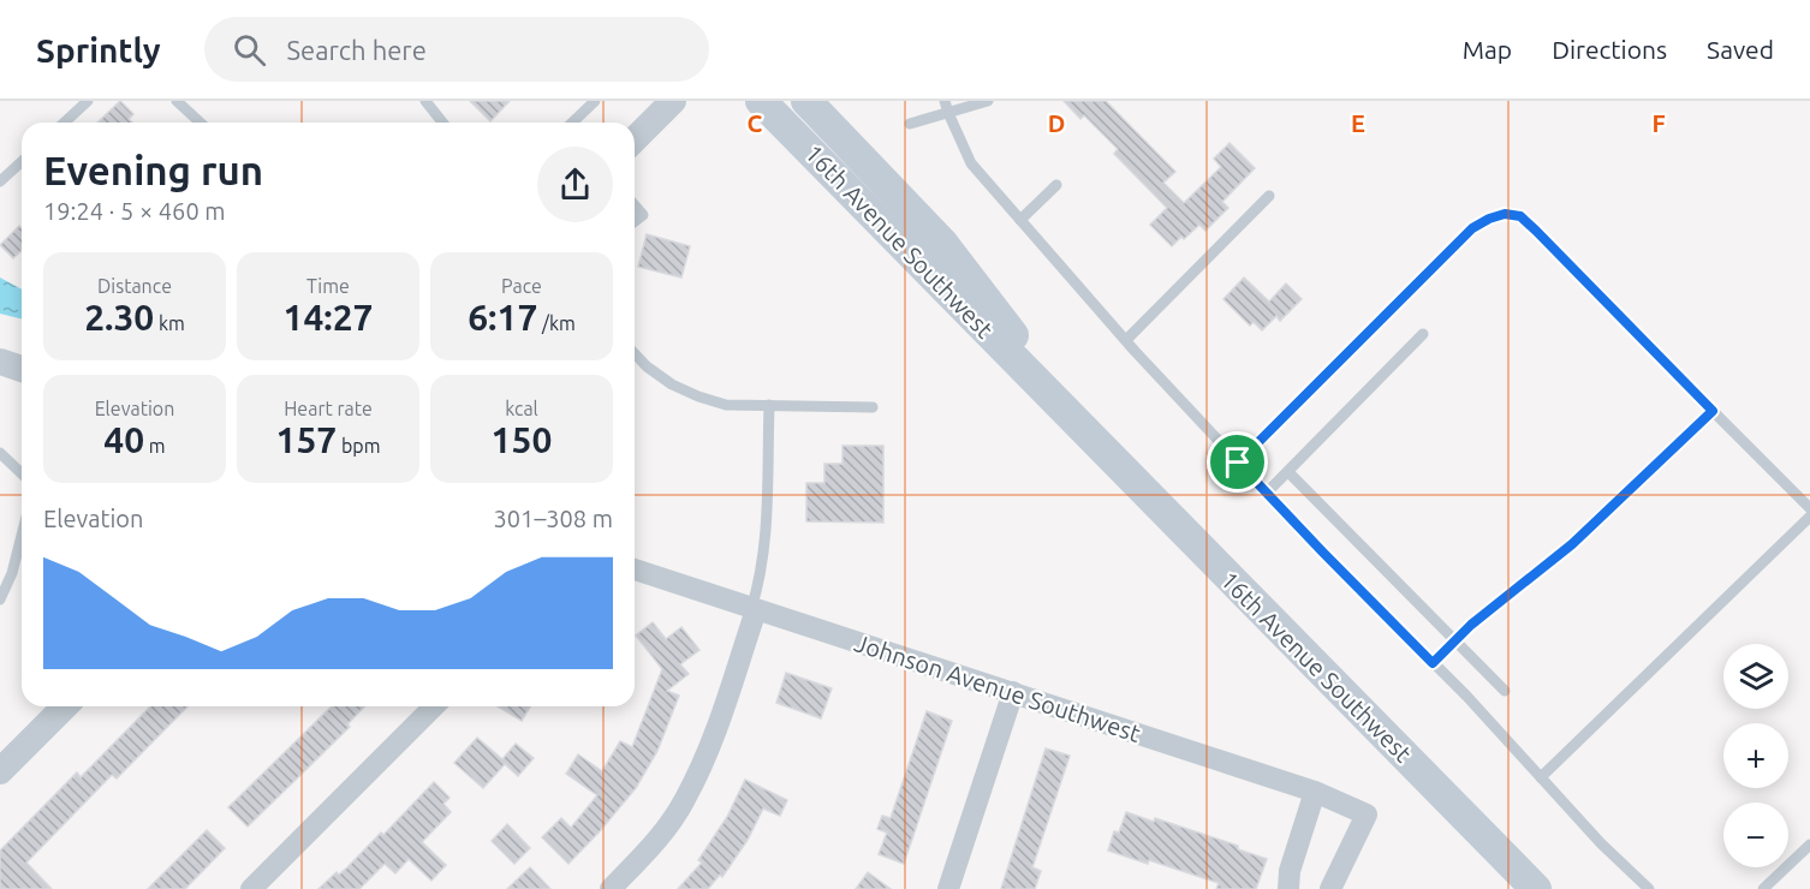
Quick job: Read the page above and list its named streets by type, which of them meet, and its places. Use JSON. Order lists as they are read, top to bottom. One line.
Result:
{"streets":{"main road":["16th Avenue Southwest"],"street":["Johnson Avenue Southwest"]},"page":{"header":"Sprintly","search":"Search here","nav":["Map","Directions","Saved"],"heading":["Evening run","19:24 · 5 × 460 m"],"stats":[["Distance","2.30 km"],["Time","14:27"],["Pace","6:17 /km"],["Elevation","40 m"],["Heart rate","157 bpm"],["kcal","150"]],"chart":["Elevation","301–308 m"],"map_buttons":["+","−"]},"grid":{"columns":["C","D","E","F"]}}
